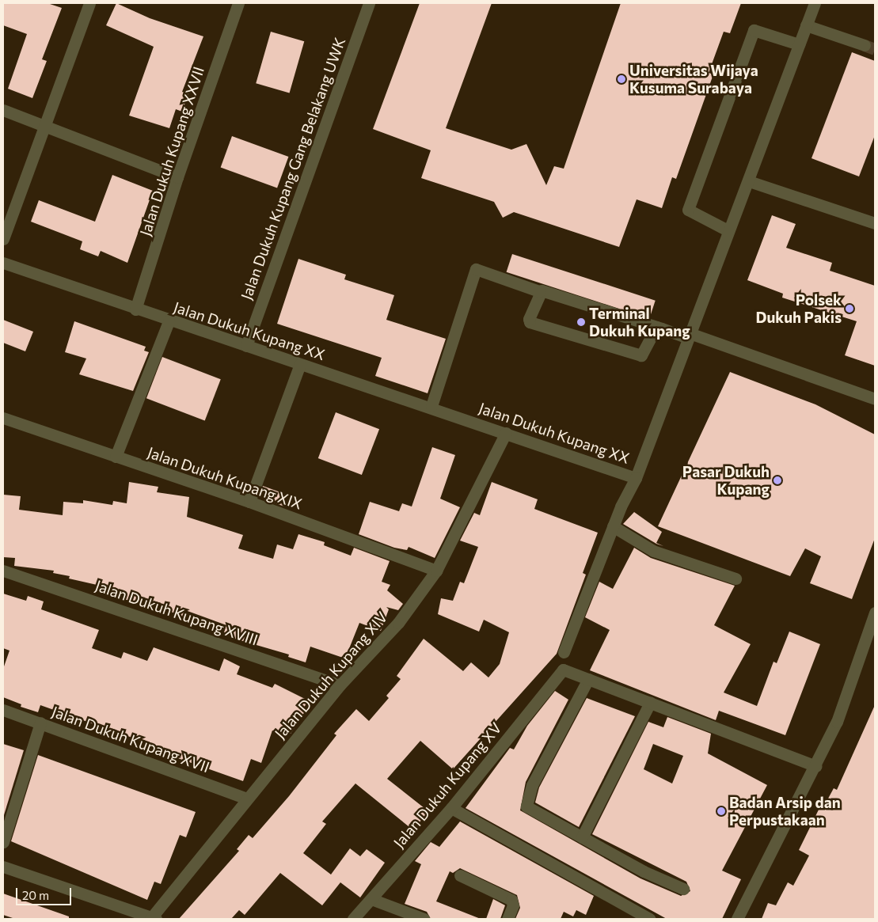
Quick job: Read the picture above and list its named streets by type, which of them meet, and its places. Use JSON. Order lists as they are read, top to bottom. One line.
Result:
{"streets":{"street":["Jalan Dukuh Kupang XXVII","Jalan Dukuh Kupang Gang Belakang UWK","Jalan Dukuh Kupang XX","Jalan Dukuh Kupang XIX","Jalan Dukuh Kupang XVIII","Jalan Dukuh Kupang XIV","Jalan Dukuh Kupang XVII","Jalan Dukuh Kupang XV"]},"crossings":[["Jalan Dukuh Kupang XXVII","Jalan Dukuh Kupang XX"],["Jalan Dukuh Kupang Gang Belakang UWK","Jalan Dukuh Kupang XX"],["Jalan Dukuh Kupang XX","Jalan Dukuh Kupang XIV"],["Jalan Dukuh Kupang XIX","Jalan Dukuh Kupang XIV"],["Jalan Dukuh Kupang XVIII","Jalan Dukuh Kupang XIV"],["Jalan Dukuh Kupang XIV","Jalan Dukuh Kupang XVII"]],"places":["Universitas Wijaya Kusuma Surabaya","Polsek Dukuh Pakis","Terminal Dukuh Kupang","Pasar Dukuh Kupang","Badan Arsip dan Perpustakaan"],"scale_bar":"20 m"}
